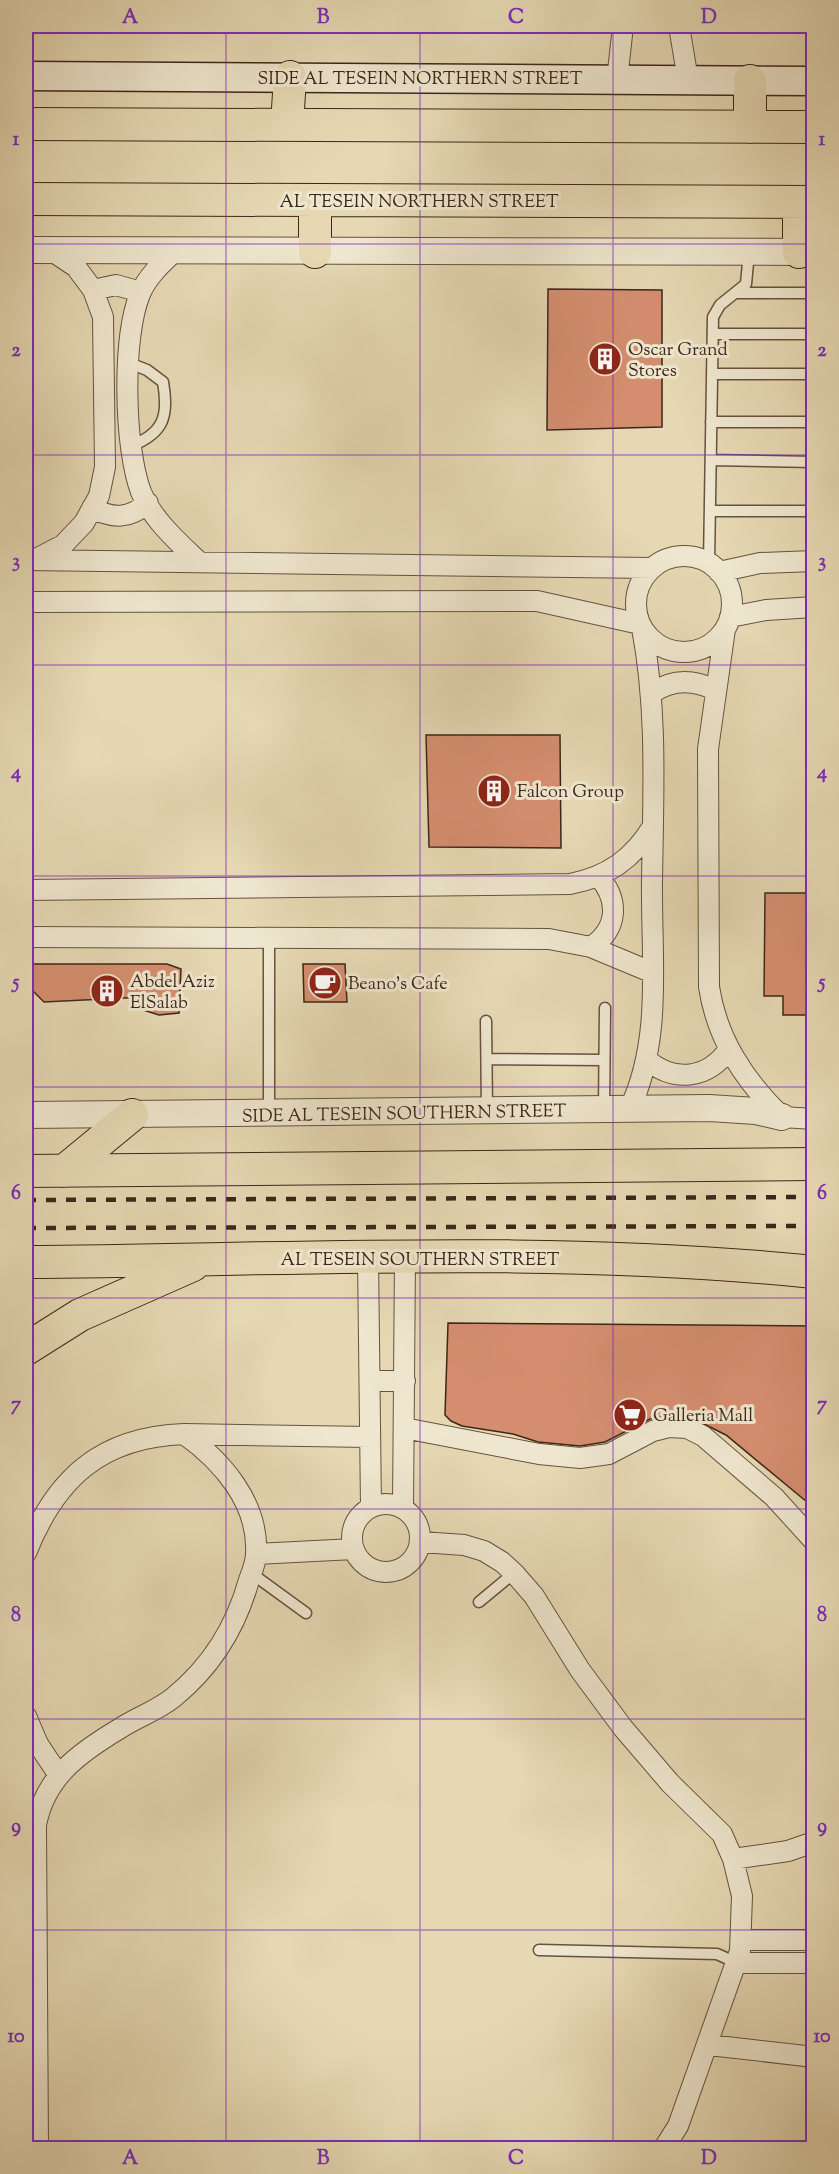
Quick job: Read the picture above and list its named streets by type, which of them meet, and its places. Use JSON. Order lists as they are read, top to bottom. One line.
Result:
{"streets":{"main road":["SIDE AL TESEIN NORTHERN STREET","AL TESEIN NORTHERN STREET","AL TESEIN SOUTHERN STREET"],"street":["SIDE AL TESEIN SOUTHERN STREET"]},"places":{"building":["Oscar Grand Stores","Falcon Group","Abdel Aziz ElSalab"],"cafe":["Beano's Cafe"],"supermarket":["Galleria Mall"]},"grid":{"columns":["A","B","C","D"],"rows":["1","2","3","4","5","6","7","8","9","10"]}}
